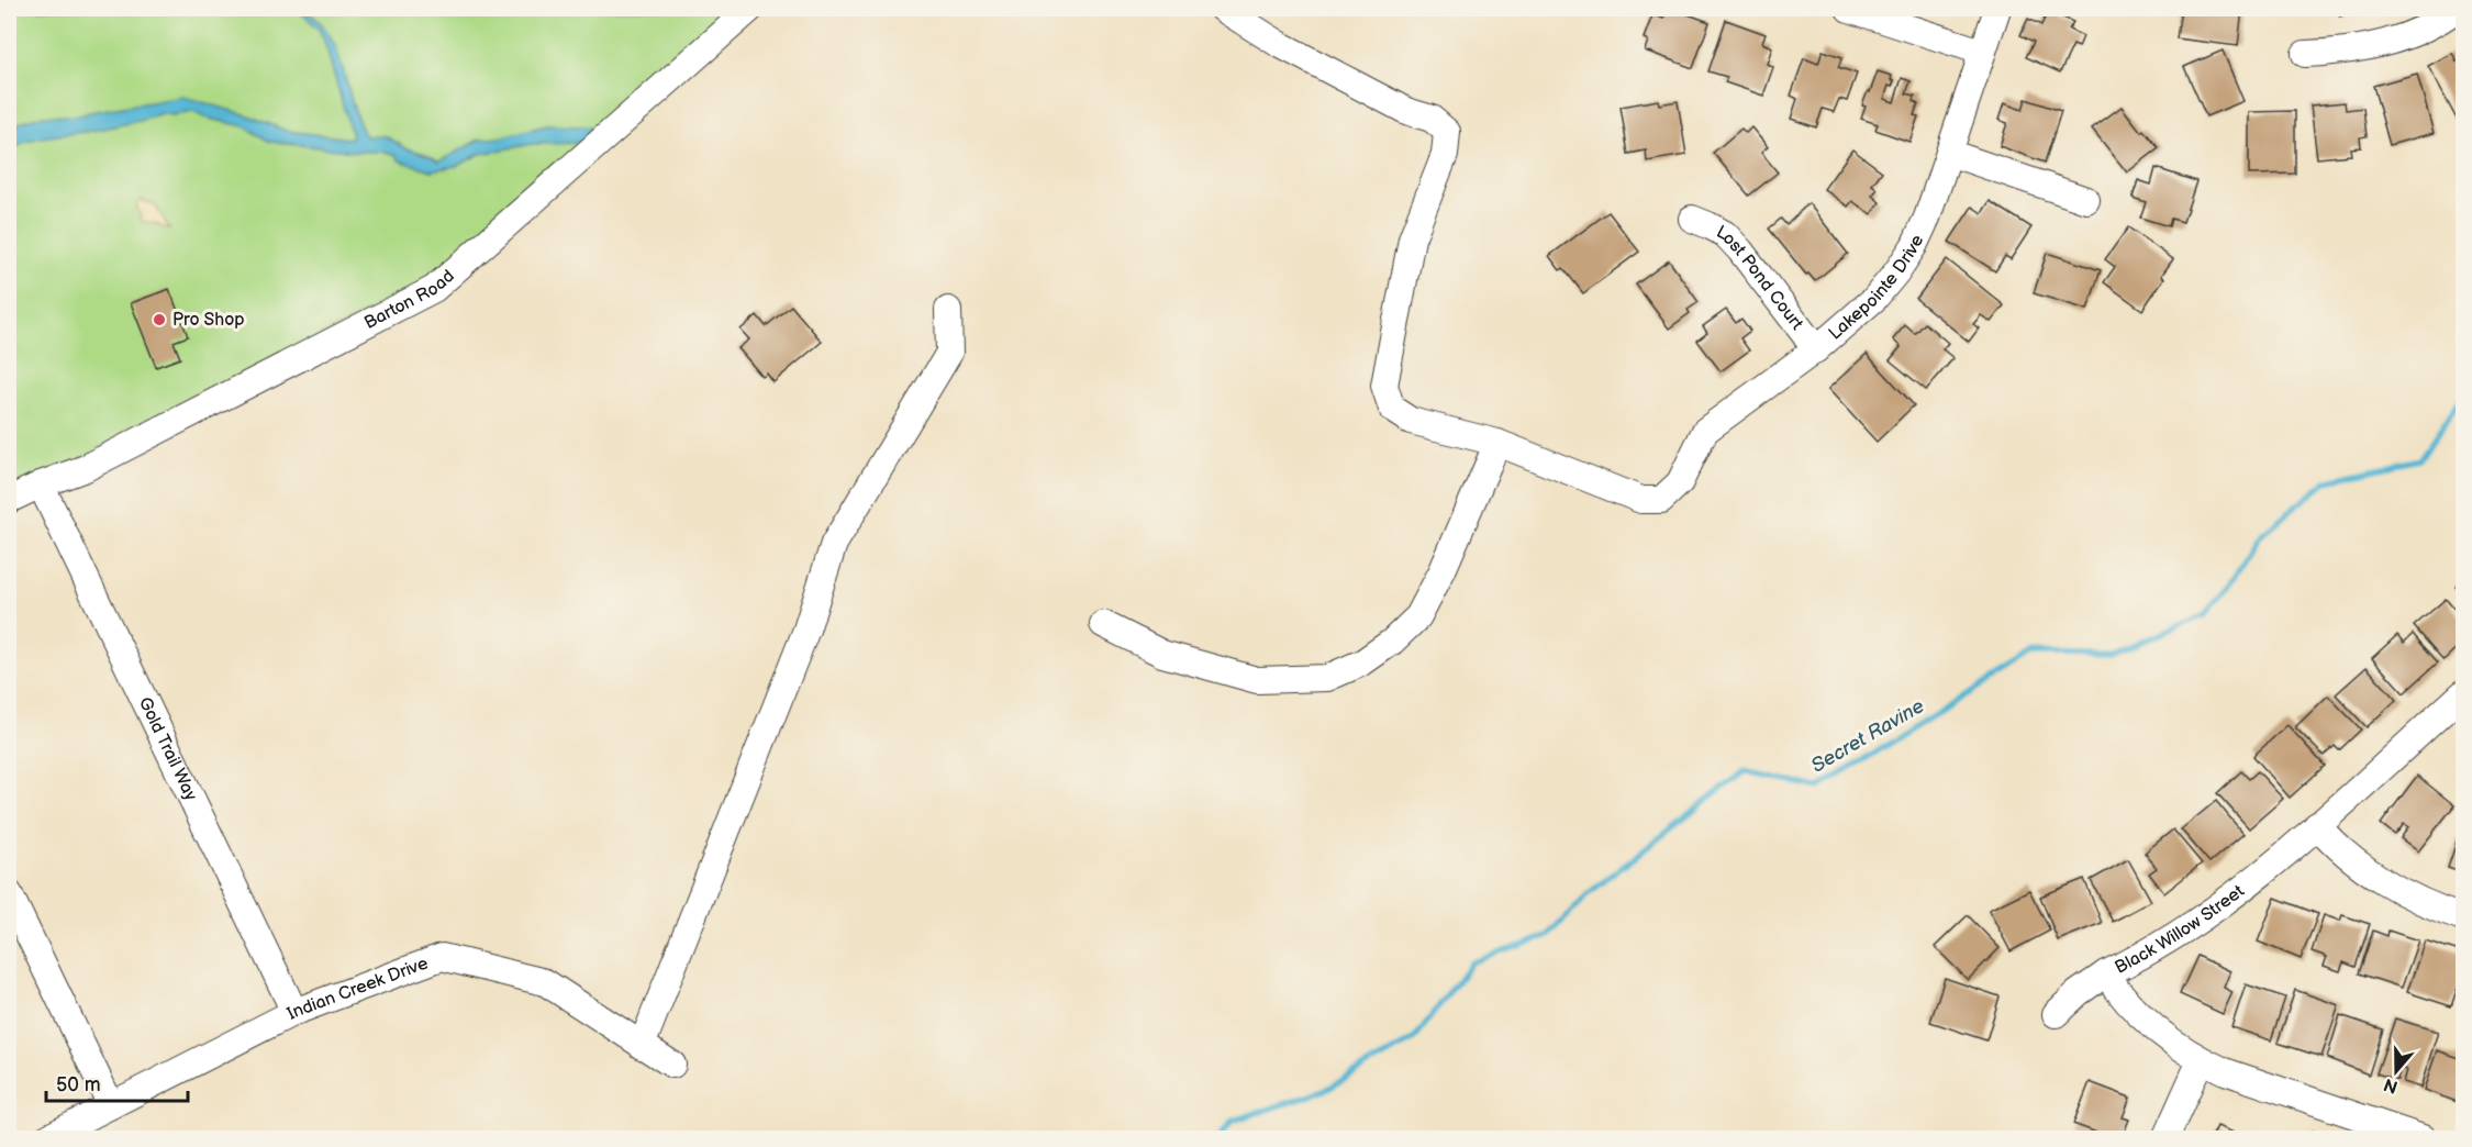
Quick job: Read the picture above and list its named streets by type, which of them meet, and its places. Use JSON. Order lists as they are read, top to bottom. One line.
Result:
{"streets":{"street":["Lost Pond Court","Lakepointe Drive","Barton Road","Gold Trail Way","Black Willow Street","Indian Creek Drive"]},"crossings":[["Lost Pond Court","Lakepointe Drive"],["Barton Road","Gold Trail Way"],["Gold Trail Way","Indian Creek Drive"]],"water":["Secret Ravine"],"places":["Pro Shop"],"scale_bar":"50 m","north":"bottom"}
